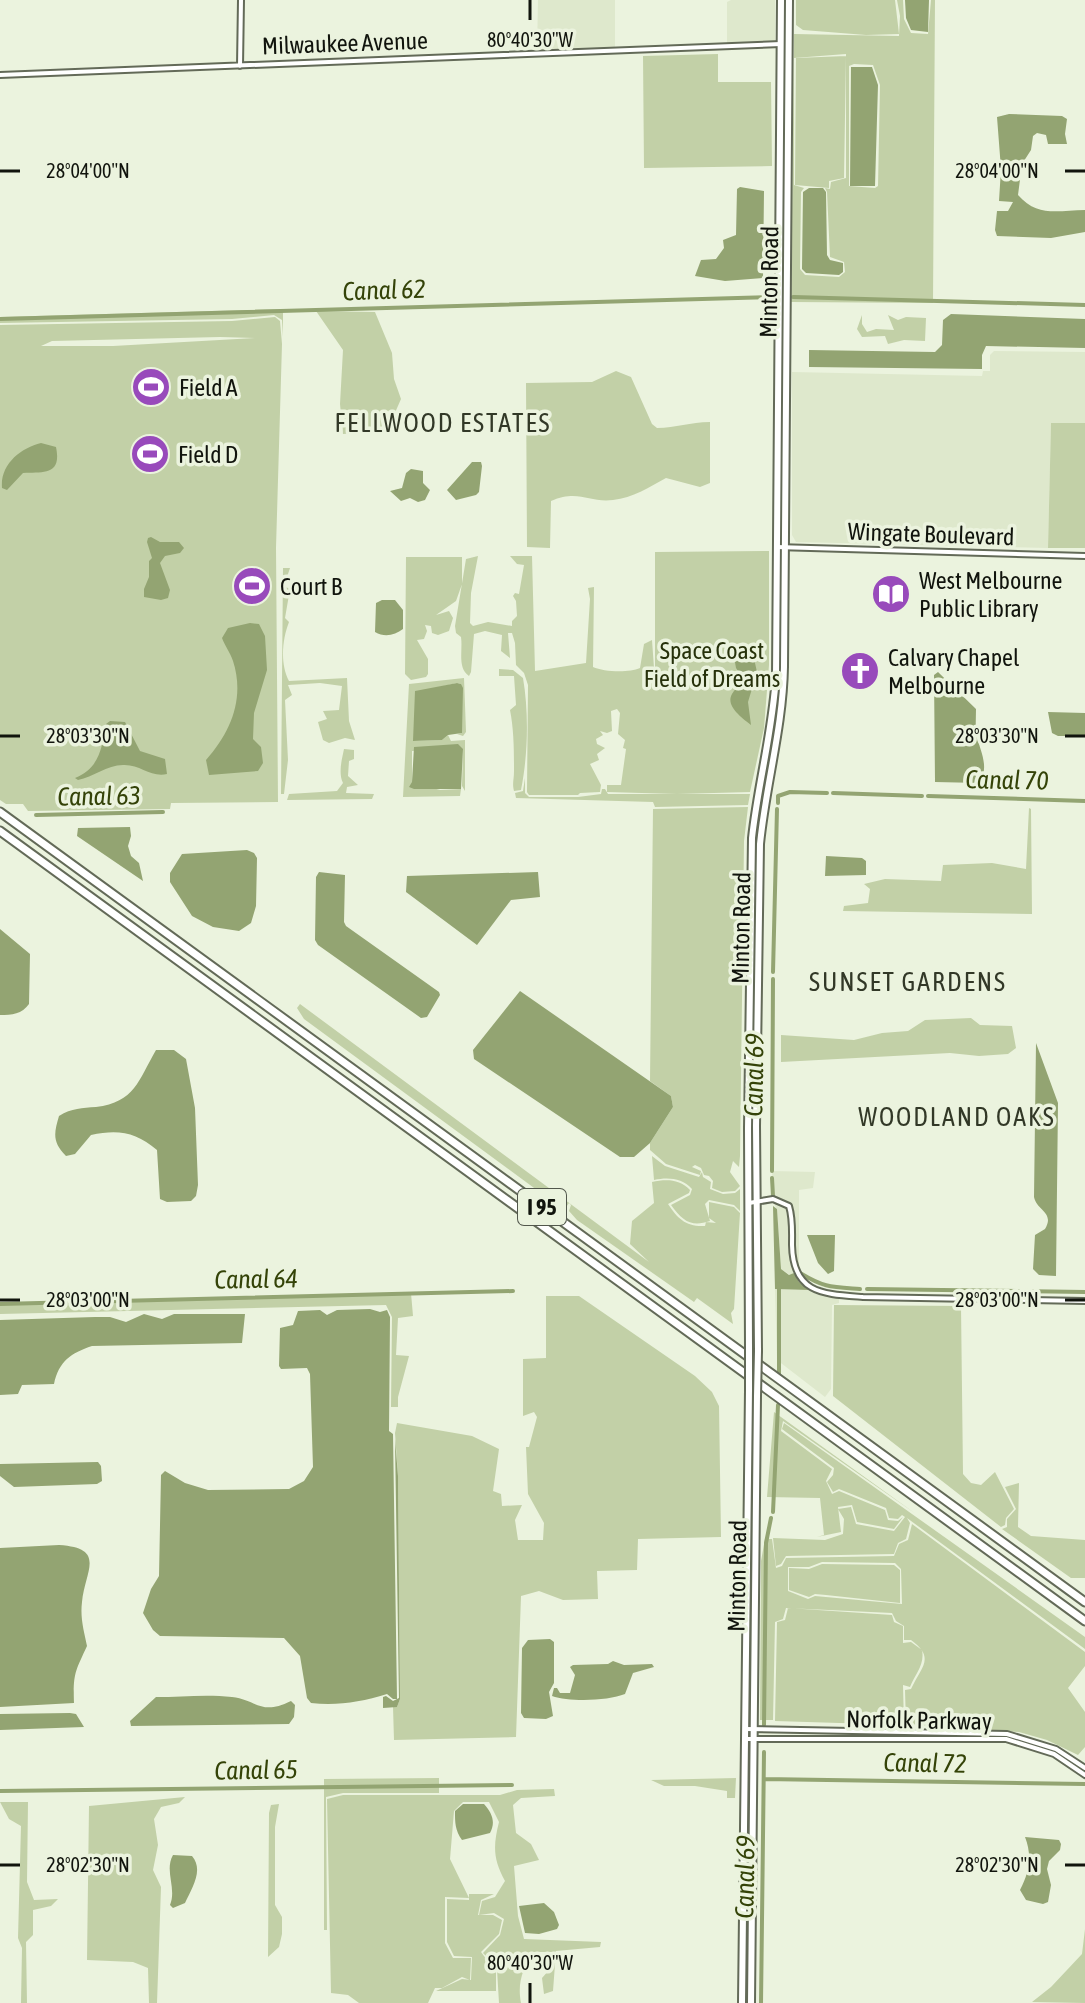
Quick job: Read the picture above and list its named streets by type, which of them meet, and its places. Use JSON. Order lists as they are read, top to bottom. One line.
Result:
{"streets":{"highway":["I 95"],"main road":["Minton Road"],"street":["Milwaukee Avenue","Wingate Boulevard","Norfolk Parkway"]},"crossings":[["Milwaukee Avenue","Minton Road"],["Minton Road","Wingate Boulevard"],["Minton Road","Norfolk Parkway"]],"districts":["FELLWOOD ESTATES","SUNSET GARDENS","WOODLAND OAKS"],"water":["Canal 62","Canal 70","Canal 63","Canal 69","Canal 64","Canal 72","Canal 65"],"parks":["Space Coast Field of Dreams"],"places":{"sports":["Field A","Field D","Court B"],"library":["West Melbourne Public Library"],"church":["Calvary Chapel Melbourne"]},"coordinates":["80°40'30\"W","28°04'00\"N","28°03'30\"N","28°03'00\"N","28°02'30\"N"]}
